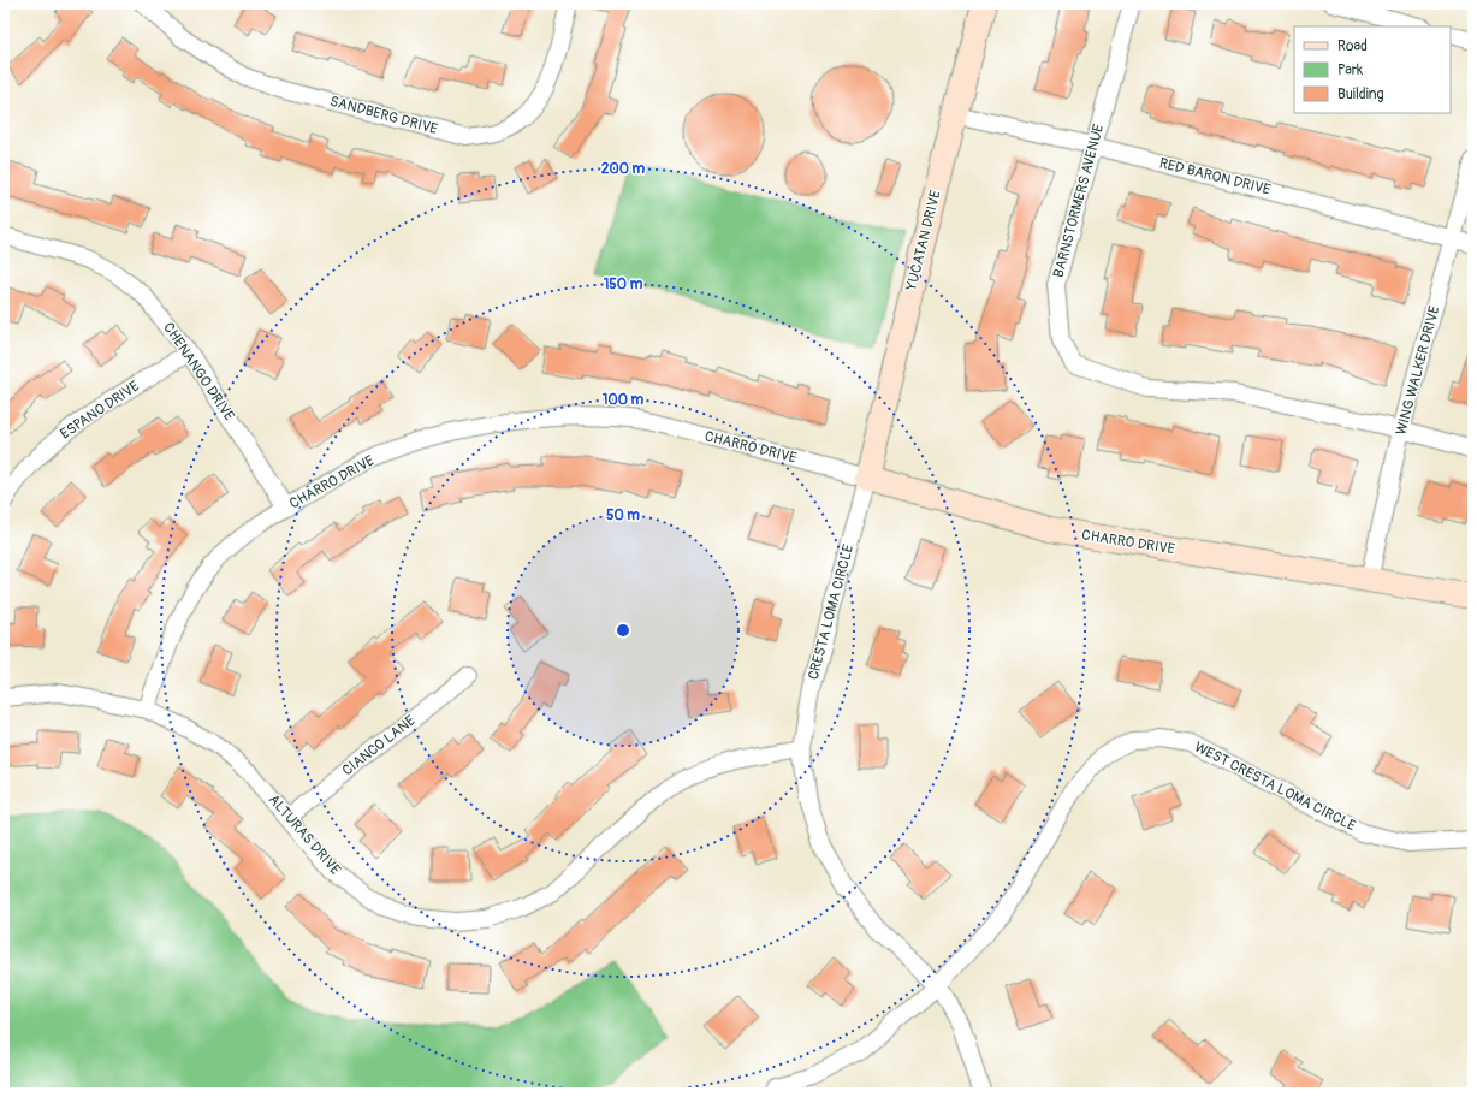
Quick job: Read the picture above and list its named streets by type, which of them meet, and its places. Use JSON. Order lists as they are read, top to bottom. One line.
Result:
{"streets":{"street":["SANDBERG DRIVE","RED BARON DRIVE","BARNSTORMERS AVENUE","YUCATAN DRIVE","WING WALKER DRIVE","CHENANGO DRIVE","ESPANO DRIVE","CHARRO DRIVE","CRESTA LOMA CIRCLE","CIANCO LANE","WEST CRESTA LOMA CIRCLE","ALTURAS DRIVE"]},"crossings":[["RED BARON DRIVE","BARNSTORMERS AVENUE"],["RED BARON DRIVE","YUCATAN DRIVE"],["RED BARON DRIVE","WING WALKER DRIVE"],["BARNSTORMERS AVENUE","WING WALKER DRIVE"],["YUCATAN DRIVE","CHARRO DRIVE"],["YUCATAN DRIVE","CRESTA LOMA CIRCLE"],["WING WALKER DRIVE","CHARRO DRIVE"],["CHENANGO DRIVE","ESPANO DRIVE"],["CHENANGO DRIVE","CHARRO DRIVE"],["CHARRO DRIVE","CRESTA LOMA CIRCLE"],["CHARRO DRIVE","ALTURAS DRIVE"],["CRESTA LOMA CIRCLE","WEST CRESTA LOMA CIRCLE"],["CRESTA LOMA CIRCLE","ALTURAS DRIVE"],["CIANCO LANE","ALTURAS DRIVE"]],"legend":["Road","Park","Building"],"rings":["200 m","150 m","100 m","50 m"]}
